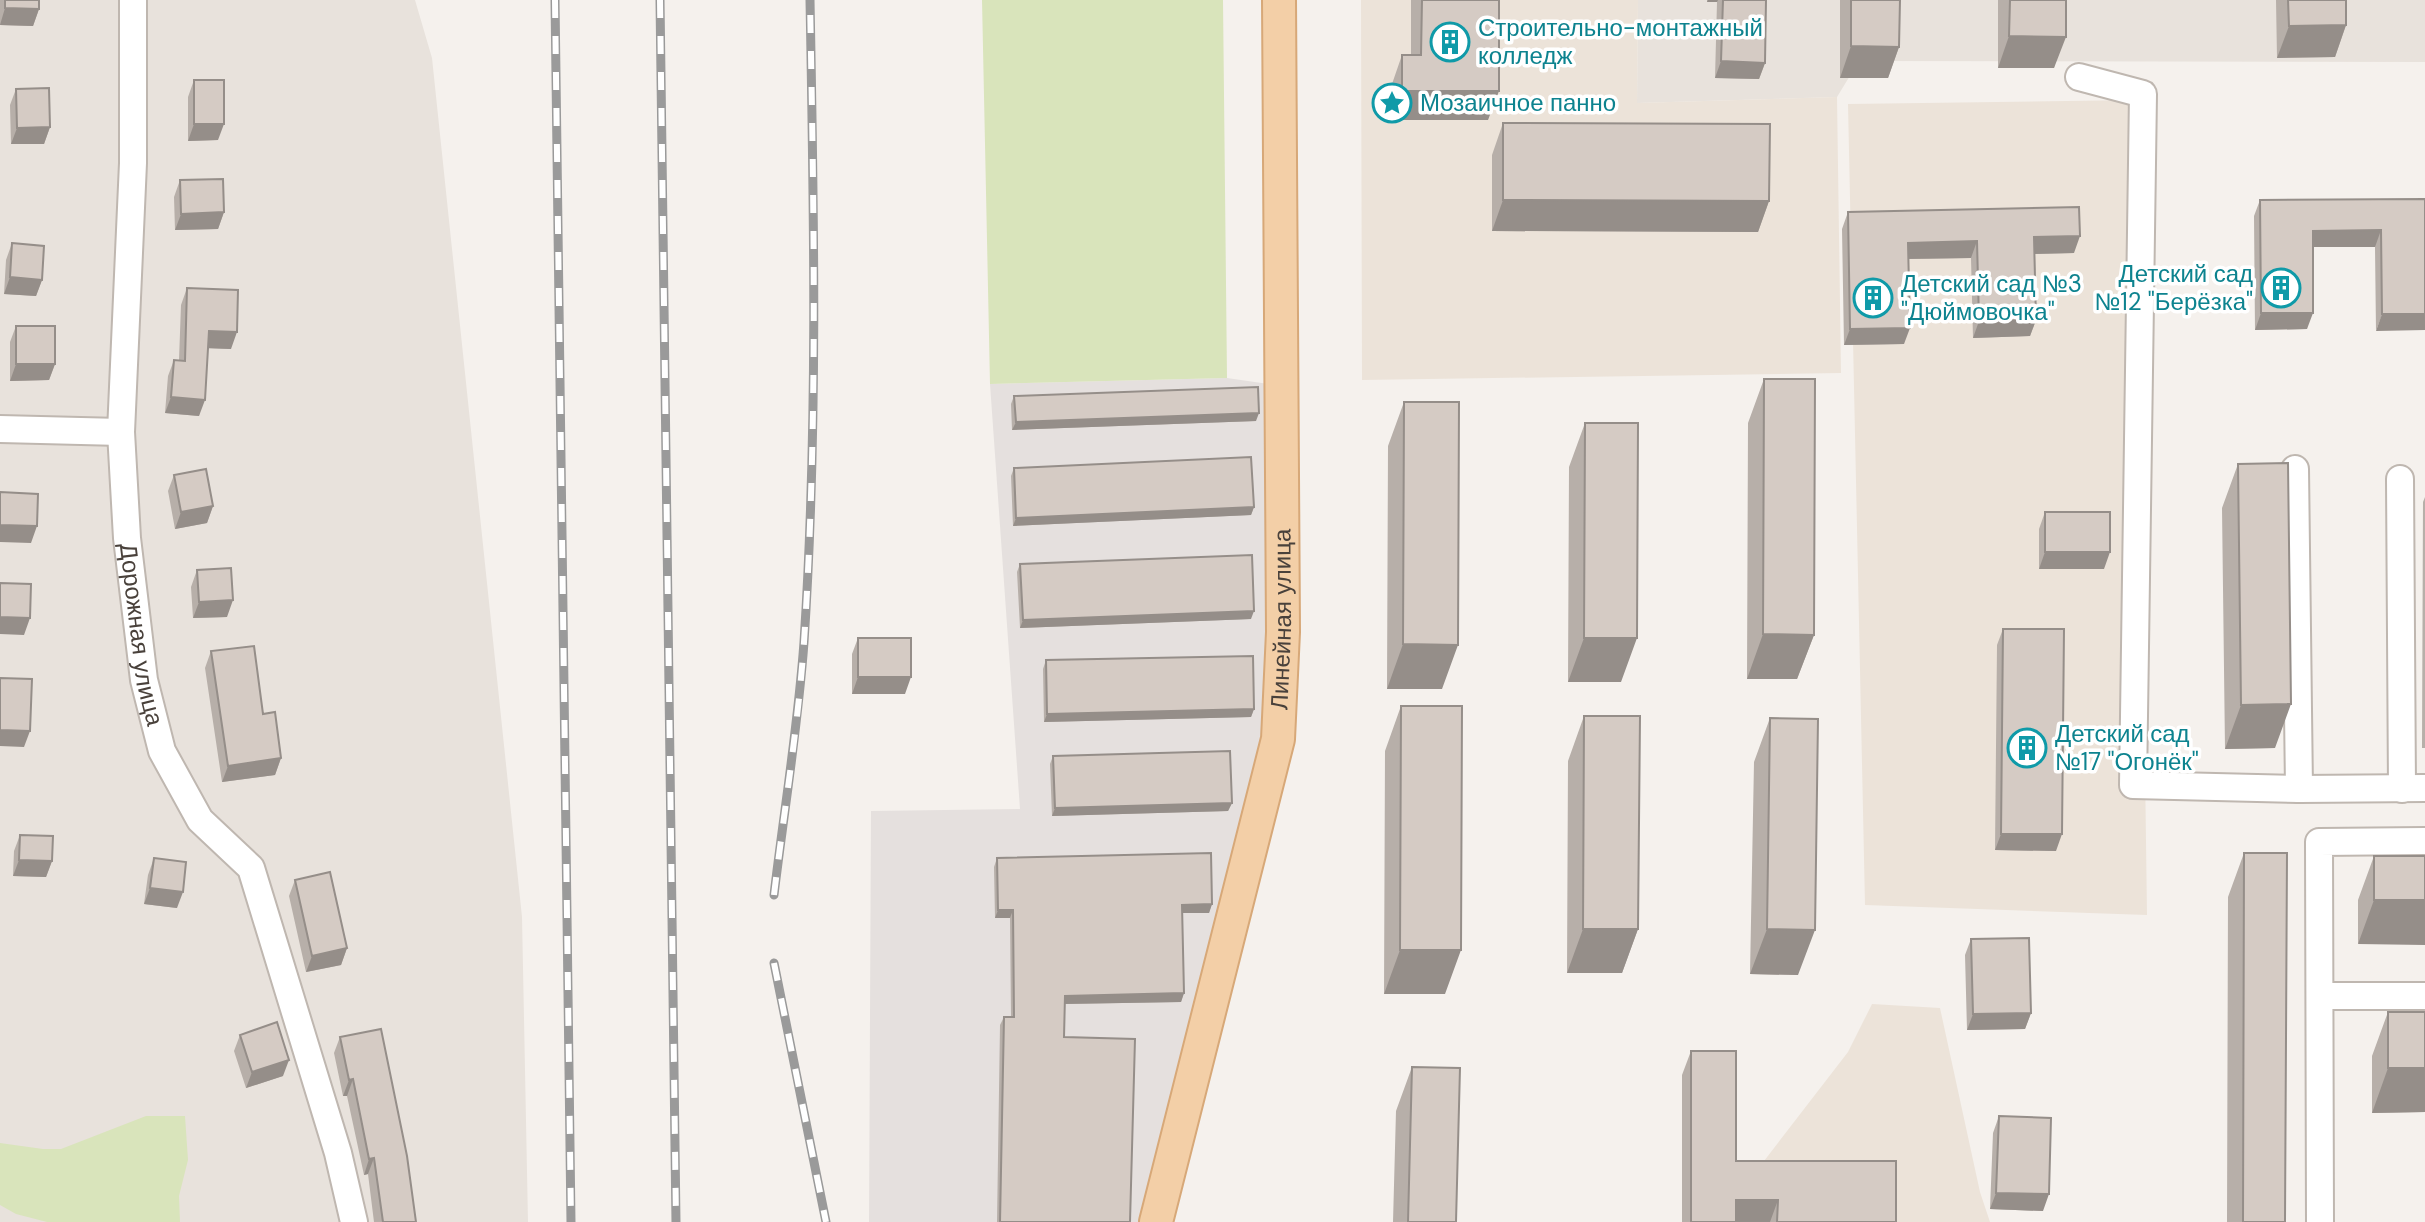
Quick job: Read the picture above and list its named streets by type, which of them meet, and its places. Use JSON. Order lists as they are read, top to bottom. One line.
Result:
{"streets":{"main road":["Линейная улица"],"street":["Дорожная улица"]},"places":{"building":["Строительно-монтажный колледж","Детский сад №12 \"Берёзка\"","Детский сад №3 \"Дюймовочка\"","Детский сад №17 \"Огонёк\""],"place":["Мозаичное панно"]}}
